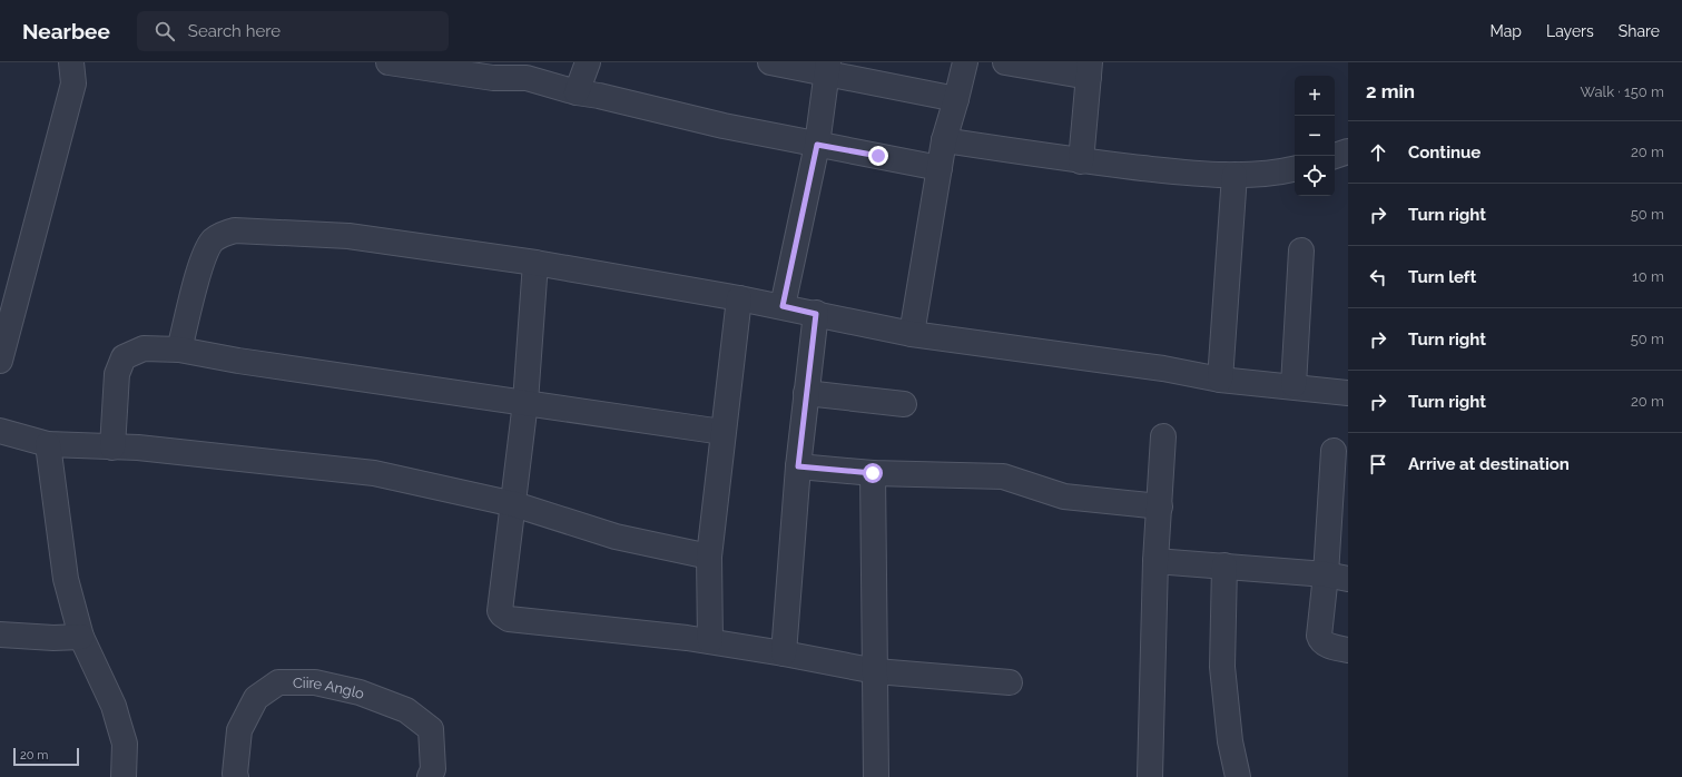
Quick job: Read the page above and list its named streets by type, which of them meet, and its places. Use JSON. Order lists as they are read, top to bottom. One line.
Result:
{"streets":{"street":["Ciire Anglo"]},"scale_bar":"20 m","page":{"header":"Nearbee","search":"Search here","nav":["Map","Layers","Share"],"heading":["2 min","Walk · 150 m"],"map_buttons":["+","−"],"list":[["Continue","20 m"],["Turn right","50 m"],["Turn left","10 m"],["Turn right","50 m"],["Turn right","20 m"],"Arrive at destination"],"scale":"20 m"}}
